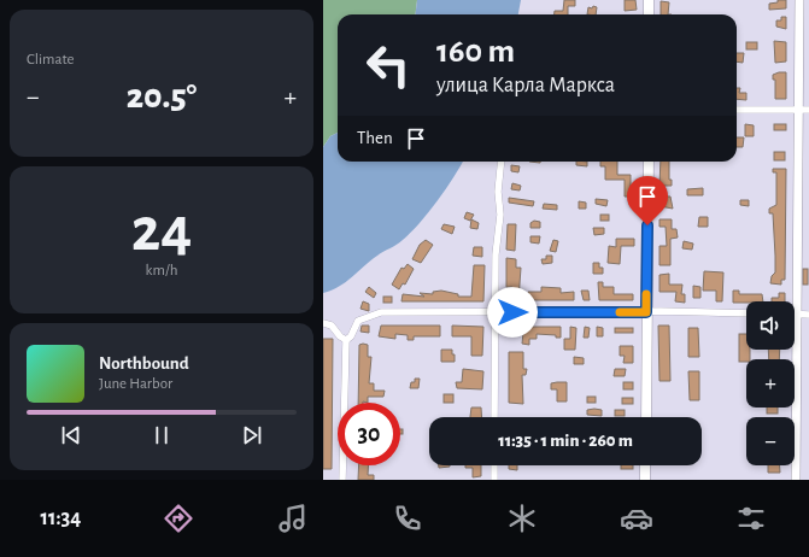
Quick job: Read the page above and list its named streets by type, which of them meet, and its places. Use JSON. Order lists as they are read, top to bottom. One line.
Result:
{"page":{"tile":["Climate",["24","km/h"]],"turn":["160 m","улица Карла Маркса"],"heat":["−","20.5°","+"],"then":"Then","map_buttons":["+","−"],"song":["Northbound","June Harbor"],"limit":"30","trip":"11:35 · 1 min · 260 m","tabs":"11:34"}}
